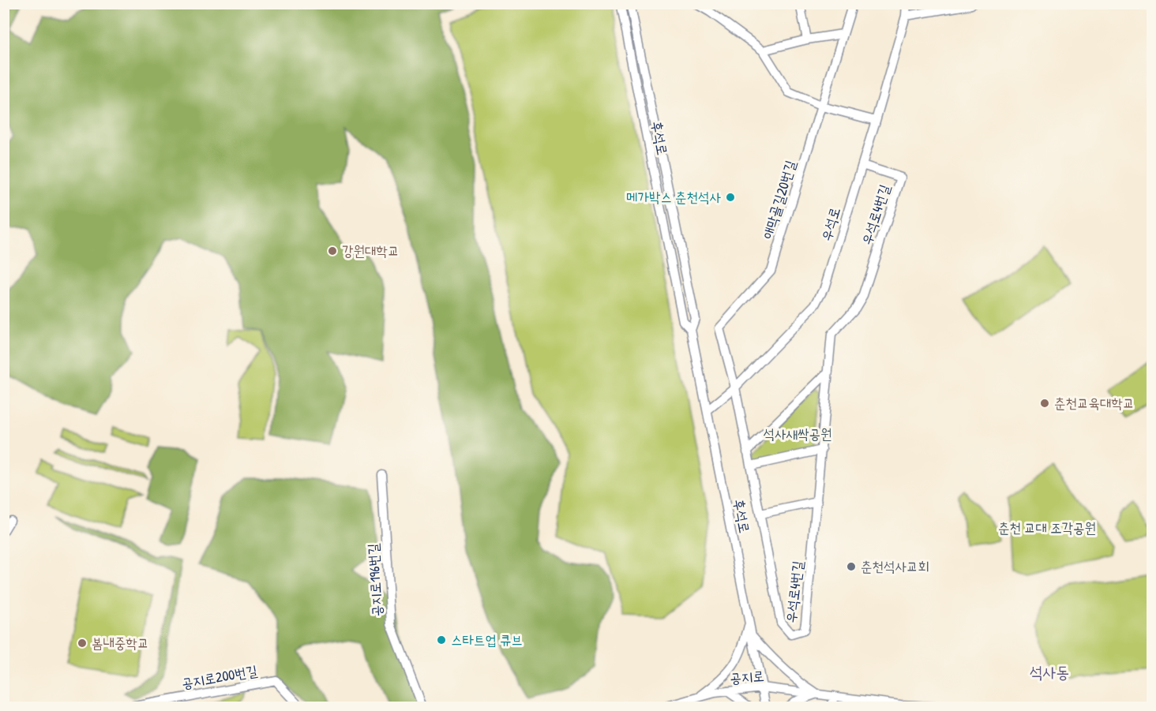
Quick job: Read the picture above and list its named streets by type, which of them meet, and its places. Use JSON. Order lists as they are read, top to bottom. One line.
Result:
{"streets":{"street":["후석로","애막골길20번길","우석로4번길","우석로","공지로196번길","공지로200번길","공지로"]},"crossings":[["후석로","우석로"],["후석로","공지로"],["애막골길20번길","우석로4번길"],["애막골길20번길","우석로"],["우석로4번길","우석로"]],"districts":["석사동"],"parks":["석사새싹공원","춘천 교대 조각공원"],"places":["메가박스 춘천석사","강원대학교","춘천교육대학교","춘천석사교회","스타트업 큐브","봄내중학교"]}
